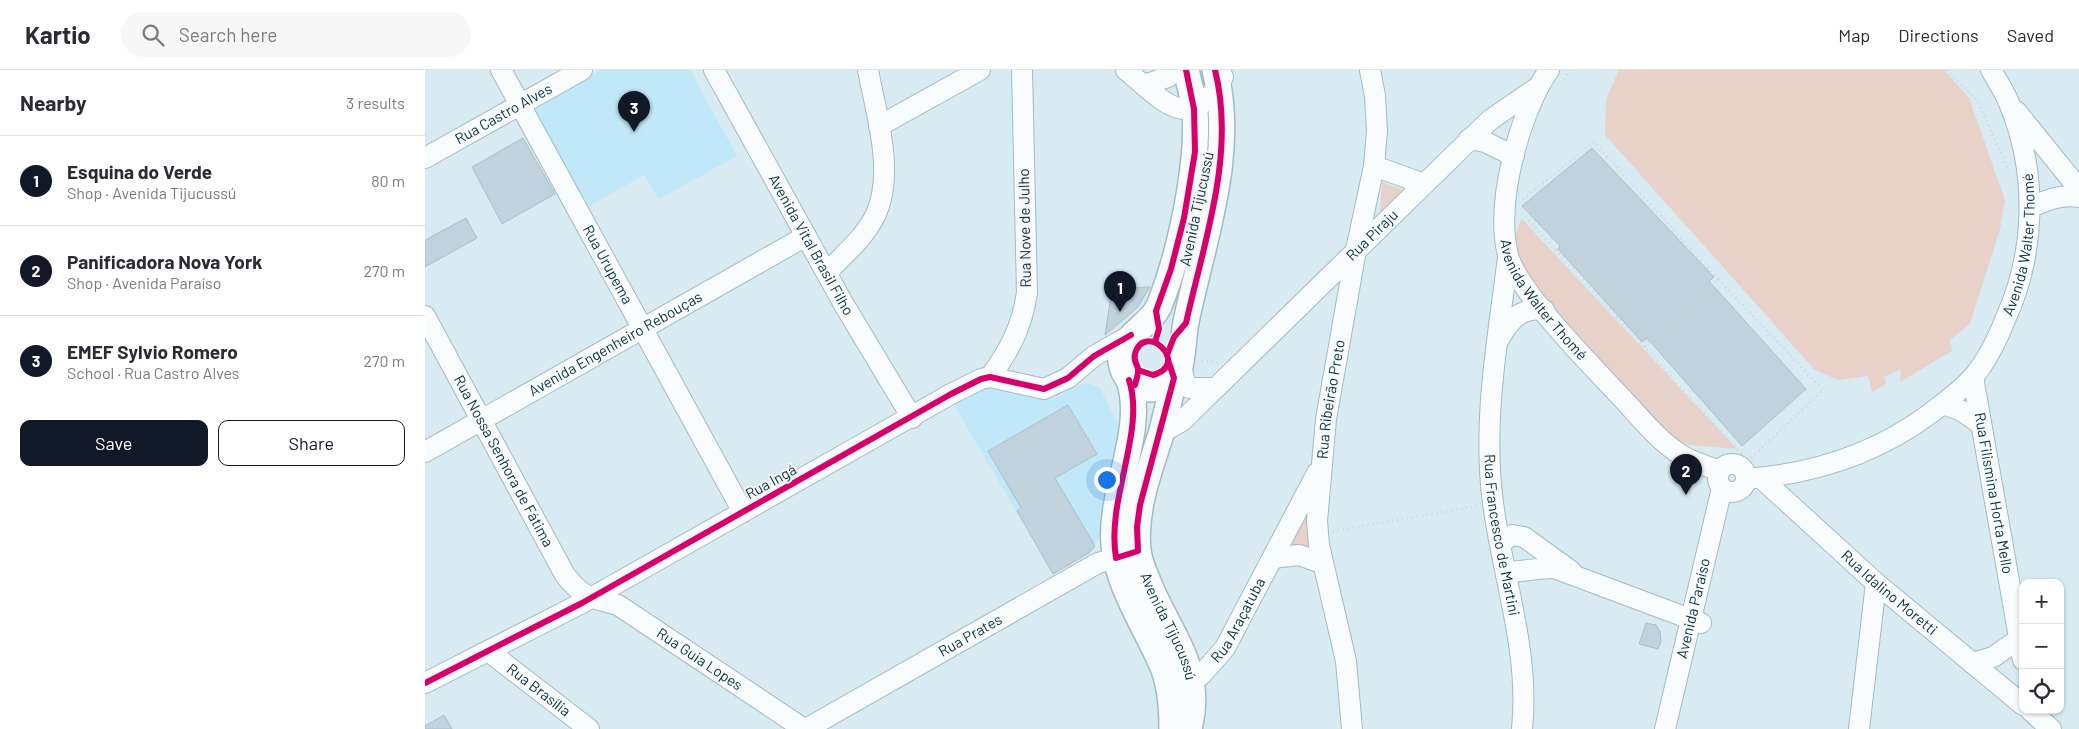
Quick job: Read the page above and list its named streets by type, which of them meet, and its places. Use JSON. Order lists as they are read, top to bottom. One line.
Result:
{"streets":{"main road":["Avenida Tijucussú"],"street":["Rua Castro Alves","Rua Nove de Julho","Rua Piraju","Avenida Vital Brasil Filho","Avenida Walter Thomé","Rua Urupema","Avenida Engenheiro Rebouças","Rua Ribeirão Preto","Rua Nossa Senhora de Fátima","Rua Ingá","Rua Filismina Horta Mello","Rua Francesco de Martini","Rua Idalino Moretti","Avenida Paraíso","Rua Araçatuba","Rua Prates","Rua Guia Lopes","Rua Brasília"]},"crossings":[["Rua Castro Alves","Rua Urupema"],["Avenida Tijucussú","Rua Piraju"],["Avenida Tijucussú","Rua Araçatuba"],["Avenida Tijucussú","Rua Prates"],["Rua Nove de Julho","Rua Ingá"],["Rua Piraju","Avenida Walter Thomé"],["Rua Piraju","Rua Ribeirão Preto"],["Avenida Vital Brasil Filho","Avenida Engenheiro Rebouças"],["Avenida Vital Brasil Filho","Rua Ingá"],["Avenida Walter Thomé","Rua Filismina Horta Mello"],["Avenida Walter Thomé","Rua Francesco de Martini"],["Avenida Walter Thomé","Rua Idalino Moretti"],["Avenida Walter Thomé","Avenida Paraíso"],["Rua Urupema","Avenida Engenheiro Rebouças"],["Rua Urupema","Rua Ingá"],["Avenida Engenheiro Rebouças","Rua Nossa Senhora de Fátima"],["Rua Ribeirão Preto","Rua Araçatuba"],["Rua Nossa Senhora de Fátima","Rua Ingá"],["Rua Nossa Senhora de Fátima","Rua Guia Lopes"],["Rua Ingá","Rua Guia Lopes"],["Rua Ingá","Rua Brasília"],["Rua Idalino Moretti","Avenida Paraíso"],["Rua Prates","Rua Guia Lopes"]],"page":{"header":"Kartio","search":"Search here","nav":["Map","Directions","Saved"],"heading":["Nearby","3 results"],"pins":["3","1","2"],"list":[{"mark":"1","name":"Esquina do Verde","note":"Shop · Avenida Tijucussú","value":"80 m"},{"mark":"2","name":"Panificadora Nova York","note":"Shop · Avenida Paraíso","value":"270 m"},{"mark":"3","name":"EMEF Sylvio Romero","note":"School · Rua Castro Alves","value":"270 m"}],"buttons":["Save","Share"],"map_buttons":["+","−"]}}
